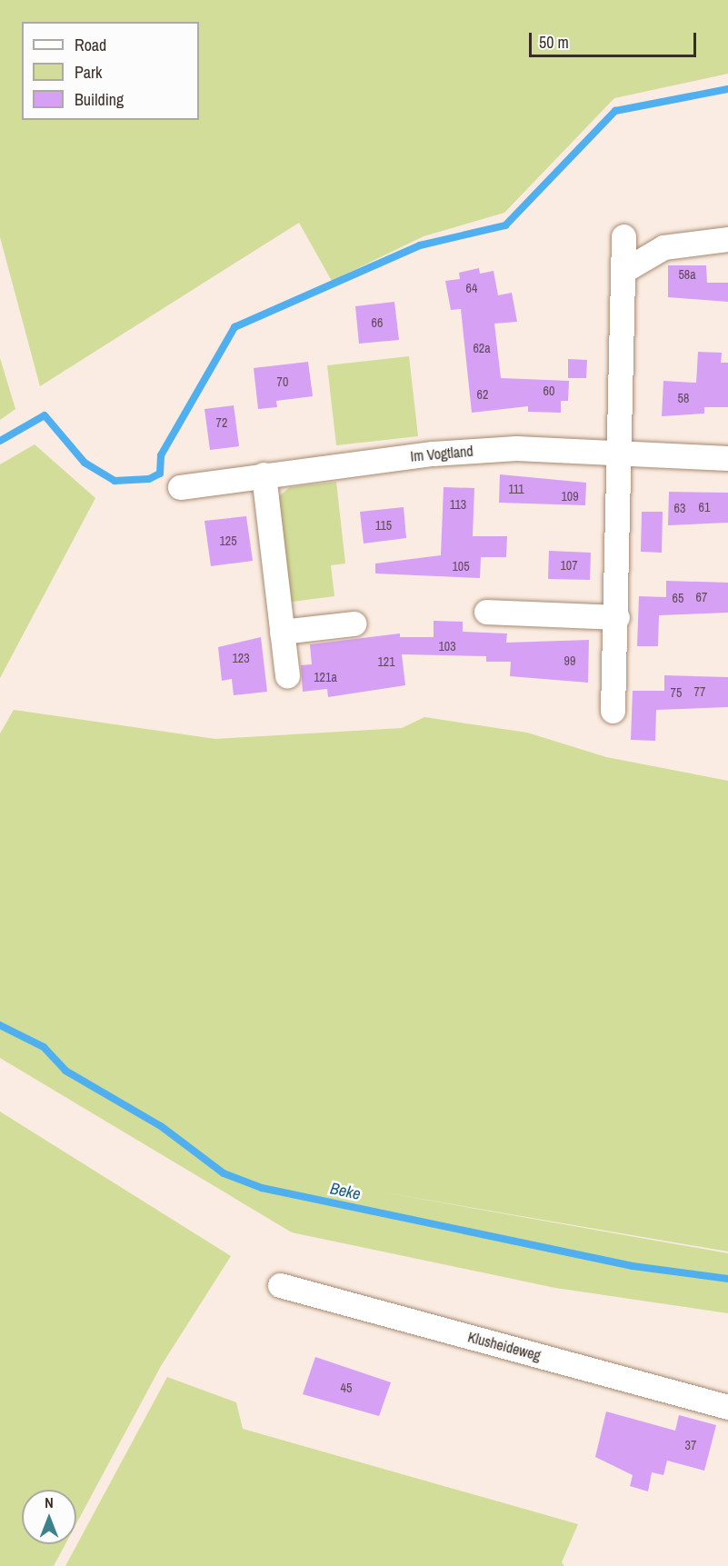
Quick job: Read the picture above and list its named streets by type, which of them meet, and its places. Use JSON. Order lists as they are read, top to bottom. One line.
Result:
{"streets":{"street":["Im Vogtland","Klusheideweg"]},"water":["Beke"],"house_numbers":["58a","64","66","62a","70","60","62","58","72","111","109","113","61","63","115","125","107","105","67","65","103","123","99","121","121a","77","75","45","37"],"legend":["Road","Park","Building"],"scale_bar":"50 m","north":"top"}
